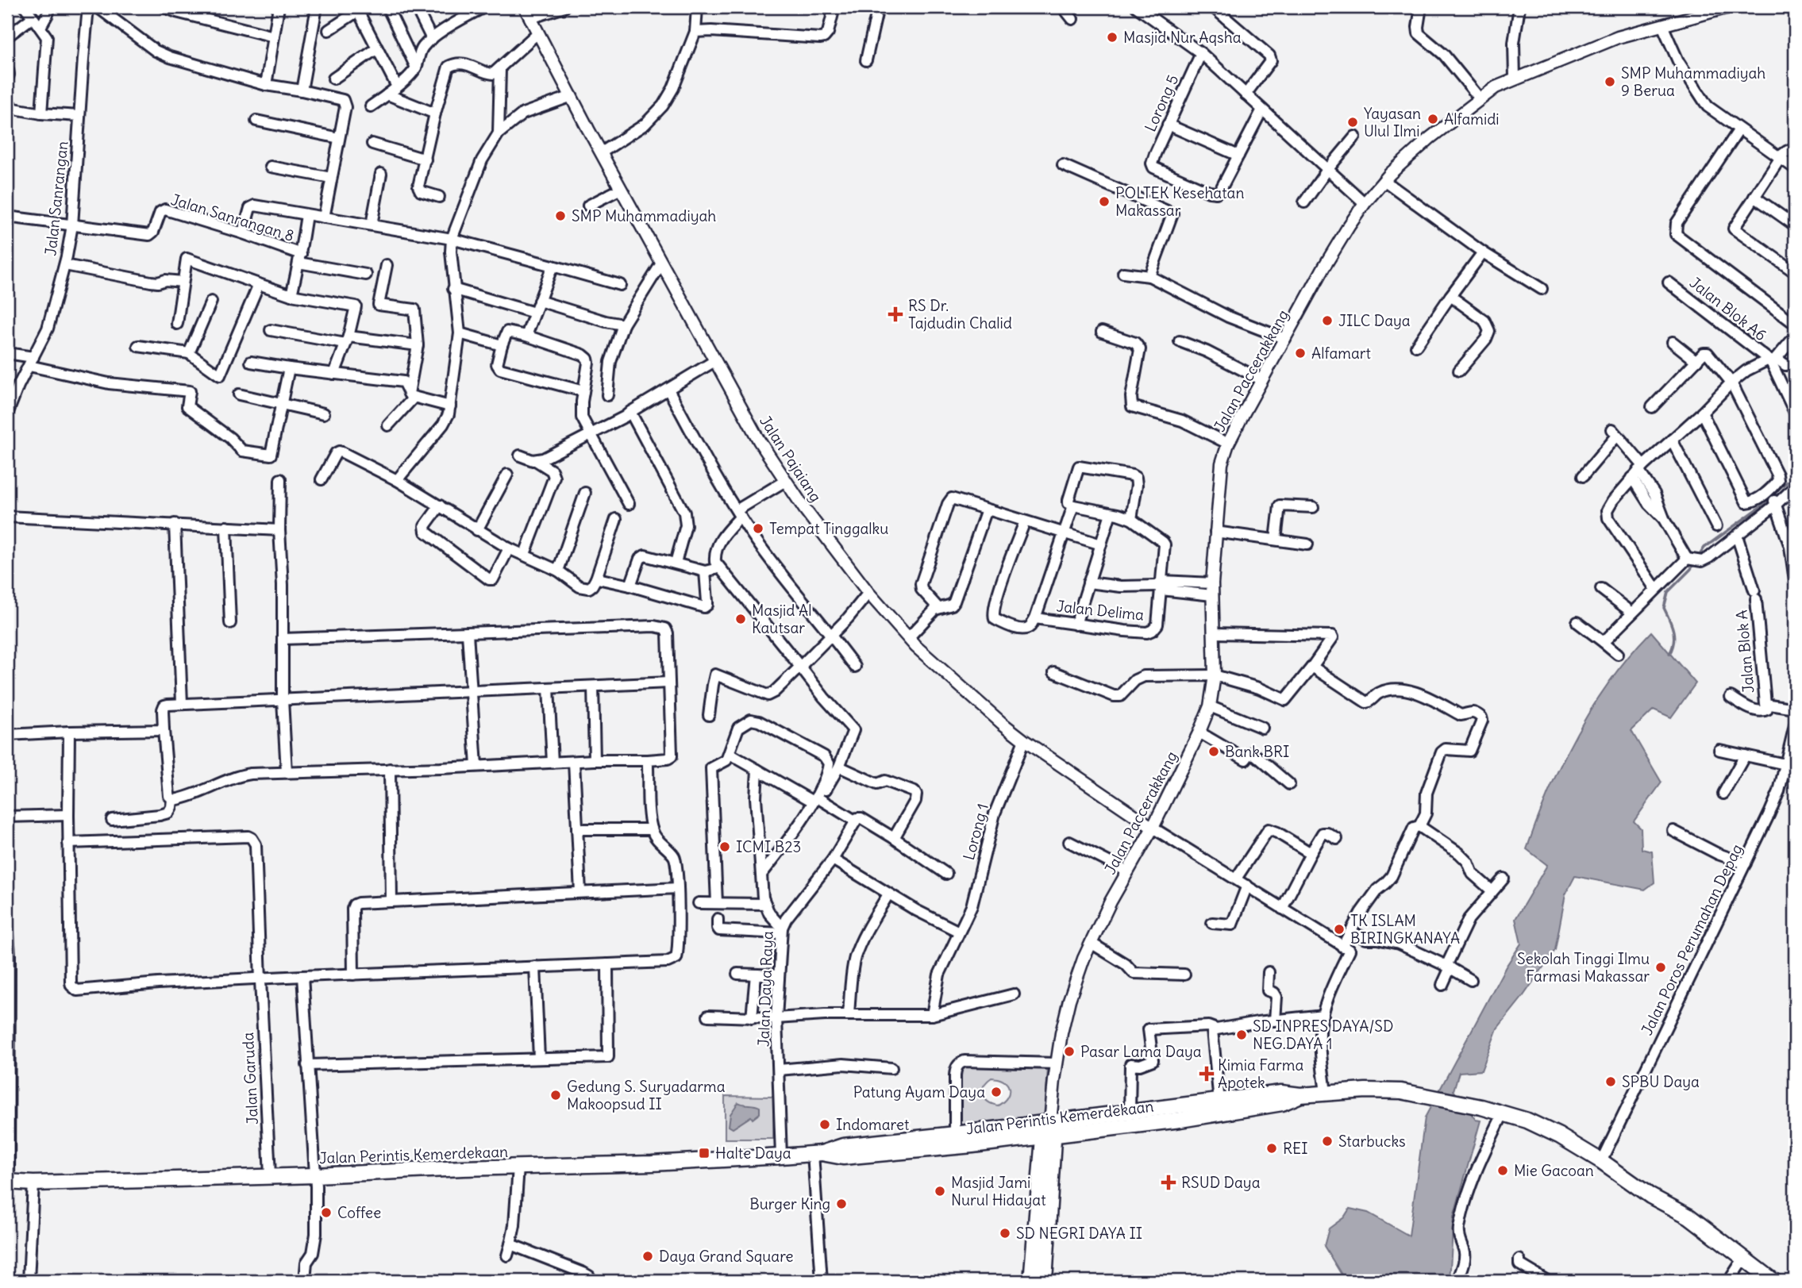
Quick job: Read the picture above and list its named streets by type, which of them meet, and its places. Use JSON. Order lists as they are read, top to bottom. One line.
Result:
{"streets":{"highway":["Jalan Perintis Kemerdekaan"],"main road":["Jalan Paccerakkang","Jalan Pajaiang"],"street":["Lorong 5","Jalan Sanrangan","Jalan Sanrangan 8","Jalan Blok A6","Jalan Delima","Jalan Blok A","Lorong 1","Jalan Poros Perumahan Depag","Jalan Daya Raya","Jalan Garuda"]},"crossings":[["Jalan Sanrangan","Jalan Sanrangan 8"],["Jalan Paccerakkang","Jalan Pajaiang"],["Jalan Paccerakkang","Jalan Perintis Kemerdekaan"],["Jalan Pajaiang","Lorong 1"],["Jalan Poros Perumahan Depag","Jalan Perintis Kemerdekaan"],["Jalan Daya Raya","Jalan Perintis Kemerdekaan"],["Jalan Garuda","Jalan Perintis Kemerdekaan"]],"places":{"other":["Masjid Nur Aqsha","SMP Muhammadiyah 9 Berua","Alfamidi","Yayasan Ulul Ilmi","POLTEK Kesehatan Makassar","SMP Muhammadiyah","JILC Daya","Alfamart","Tempat Tinggalku","Masjid Al Kautsar","Bank BRI","ICMI B23","TK ISLAM BIRINGKANAYA","Sekolah Tinggi Ilmu Farmasi Makassar","SD INPRES DAYA/SD NEG.DAYA 1","Pasar Lama Daya","SPBU Daya","Patung Ayam Daya","Gedung S. Suryadarma Makoopsud II","Indomaret","Starbucks","REI","Mie Gacoan","Masjid Jami Nurul Hidayat","Burger King","Coffee","SD NEGRI DAYA II","Daya Grand Square"],"health":["RS Dr. Tajdudin Chalid","Kimia Farma Apotek","RSUD Daya"],"transit":["Halte Daya"]}}
